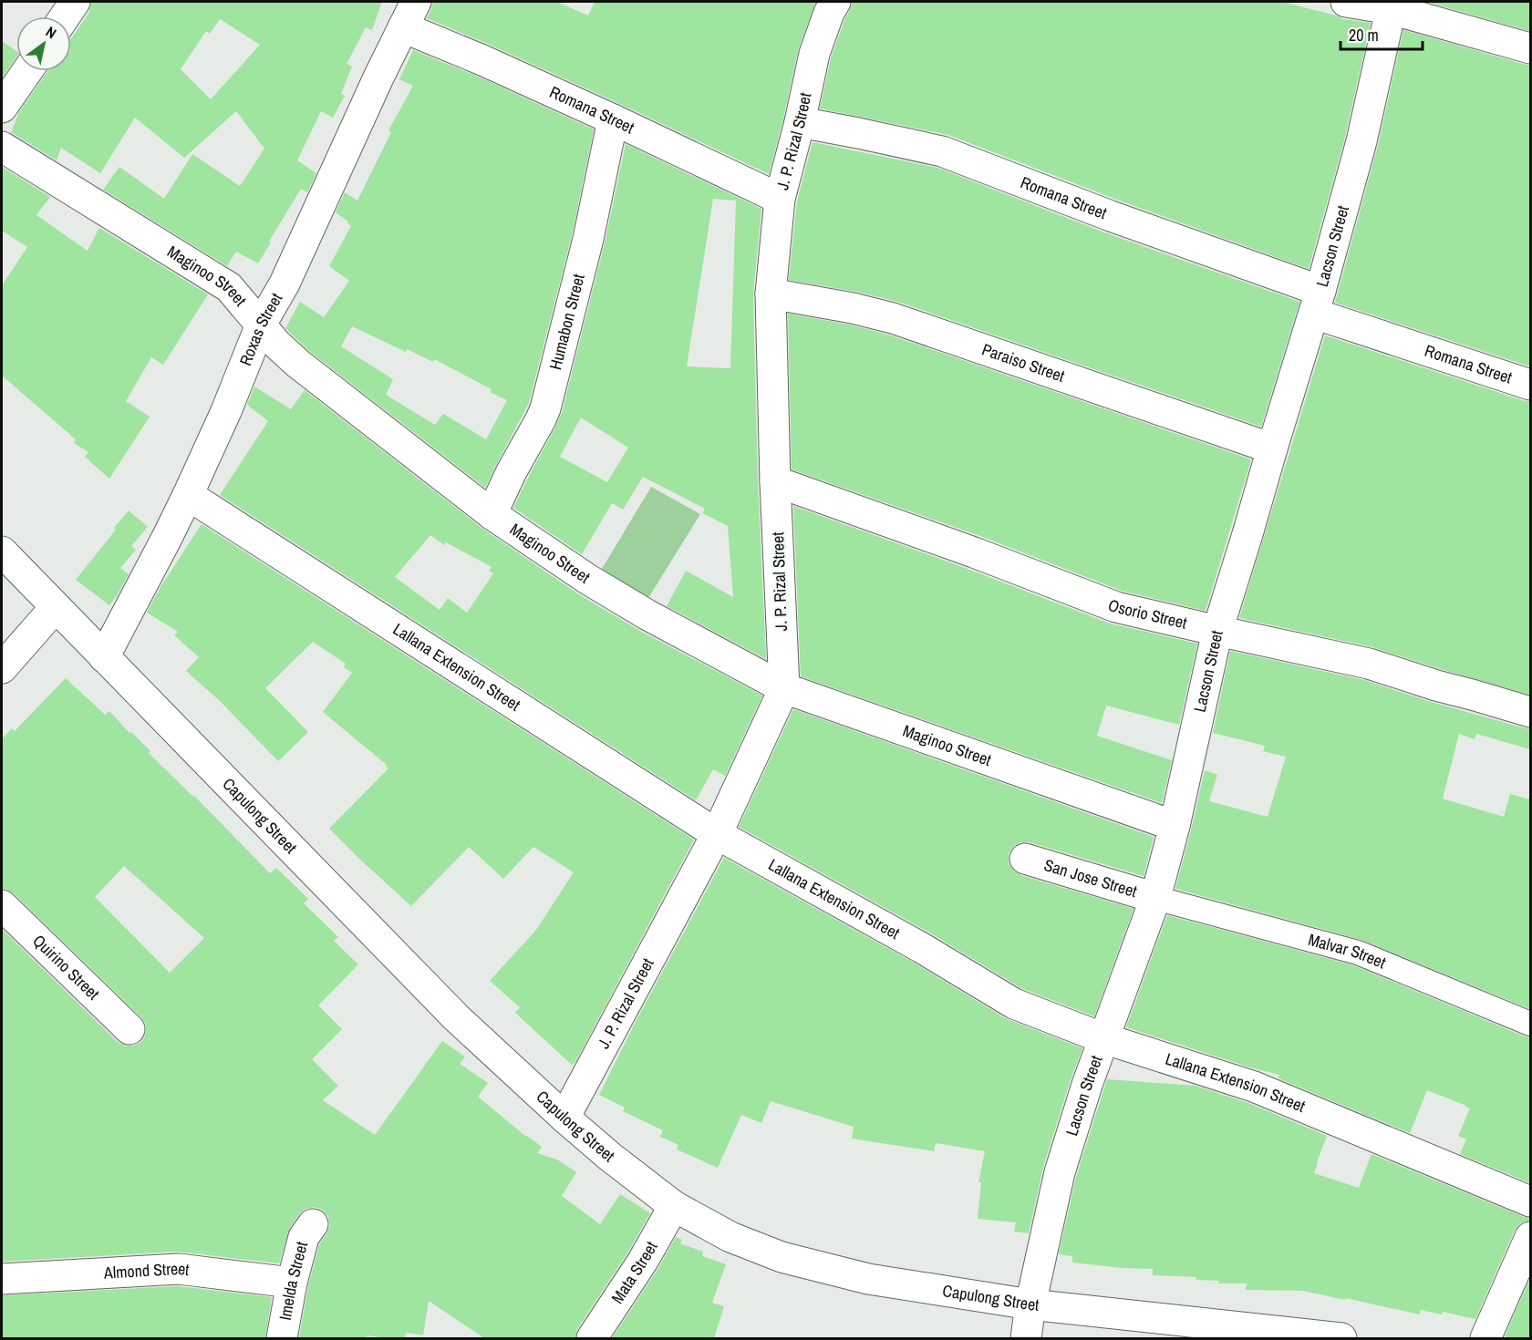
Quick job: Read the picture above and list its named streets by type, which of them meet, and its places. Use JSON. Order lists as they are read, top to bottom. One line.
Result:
{"streets":{"street":["Romana Street","J. P. Rizal Street","Lacson Street","Maginoo Street","Humabon Street","Roxas Street","Paraiso Street","Osorio Street","Lallana Extension Street","Capulong Street","San Jose Street","Malvar Street","Quirino Street","Almond Street","Mata Street","Imelda Street"]},"crossings":[["Romana Street","J. P. Rizal Street"],["Romana Street","Lacson Street"],["Romana Street","Humabon Street"],["Romana Street","Roxas Street"],["J. P. Rizal Street","Maginoo Street"],["J. P. Rizal Street","Paraiso Street"],["J. P. Rizal Street","Osorio Street"],["J. P. Rizal Street","Lallana Extension Street"],["J. P. Rizal Street","Capulong Street"],["Lacson Street","Maginoo Street"],["Lacson Street","Paraiso Street"],["Lacson Street","Osorio Street"],["Lacson Street","Lallana Extension Street"],["Lacson Street","Capulong Street"],["Lacson Street","San Jose Street"],["Lacson Street","Malvar Street"],["Maginoo Street","Humabon Street"],["Maginoo Street","Roxas Street"],["Roxas Street","Lallana Extension Street"],["Roxas Street","Capulong Street"],["Capulong Street","Mata Street"],["San Jose Street","Malvar Street"],["Almond Street","Imelda Street"]],"scale_bar":"20 m","north":"top right"}
